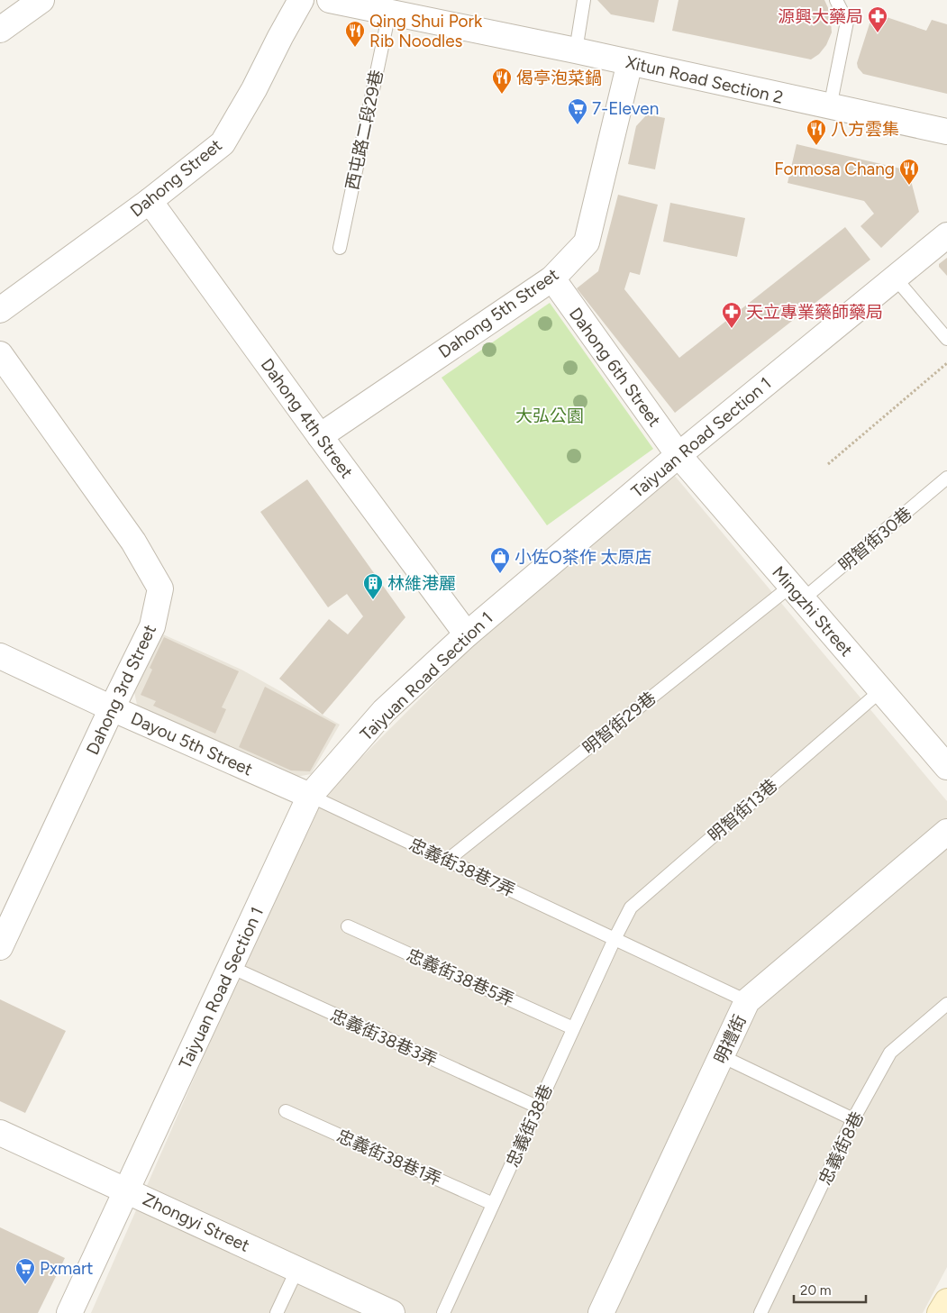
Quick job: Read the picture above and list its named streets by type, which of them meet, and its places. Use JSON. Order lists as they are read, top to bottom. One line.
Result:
{"streets":{"street":["Xitun Road Section 2","Dahong Street","Dahong 5th Street","Dahong 6th Street","Dahong 4th Street","Taiyuan Road Section 1","Mingzhi Street","Dahong 3rd Street","Dayou 5th Street","明禮街","Zhongyi Street"],"lane":["西屯路二段29巷","明智街30巷","明智街29巷","明智街13巷","忠義街38巷7弄","忠義街38巷5弄","忠義街38巷3弄","忠義街38巷","忠義街8巷","忠義街38巷1弄"]},"crossings":[["Xitun Road Section 2","西屯路二段29巷"],["Xitun Road Section 2","Dahong 5th Street"],["Dahong Street","Dahong 4th Street"],["Dahong 5th Street","Dahong 6th Street"],["Dahong 5th Street","Dahong 4th Street"],["Dahong 6th Street","Taiyuan Road Section 1"],["Dahong 6th Street","Mingzhi Street"],["Dahong 4th Street","Taiyuan Road Section 1"],["Taiyuan Road Section 1","Mingzhi Street"],["Taiyuan Road Section 1","Dayou 5th Street"],["Taiyuan Road Section 1","忠義街38巷7弄"],["Taiyuan Road Section 1","忠義街38巷3弄"],["Taiyuan Road Section 1","Zhongyi Street"],["明智街30巷","Mingzhi Street"],["明智街30巷","明智街29巷"],["Mingzhi Street","明智街29巷"],["Mingzhi Street","明智街13巷"],["Dahong 3rd Street","Dayou 5th Street"],["明智街29巷","忠義街38巷7弄"],["Dayou 5th Street","忠義街38巷7弄"],["明智街13巷","忠義街38巷7弄"],["明智街13巷","忠義街38巷"],["忠義街38巷7弄","明禮街"],["忠義街38巷7弄","忠義街38巷"],["忠義街38巷5弄","忠義街38巷"],["忠義街38巷3弄","忠義街38巷"],["忠義街38巷","忠義街38巷1弄"]],"parks":["大弘公園"],"places":{"pharmacy":["源興大藥局","天立專業藥師藥局"],"restaurant":["Qing Shui Pork Rib Noodles","偈亭泡菜鍋","八方雲集","Formosa Chang"],"supermarket":["7-Eleven","Pxmart"],"shop":["小佐O茶作 太原店"],"building":["林維港麗"]},"scale_bar":"20 m"}
